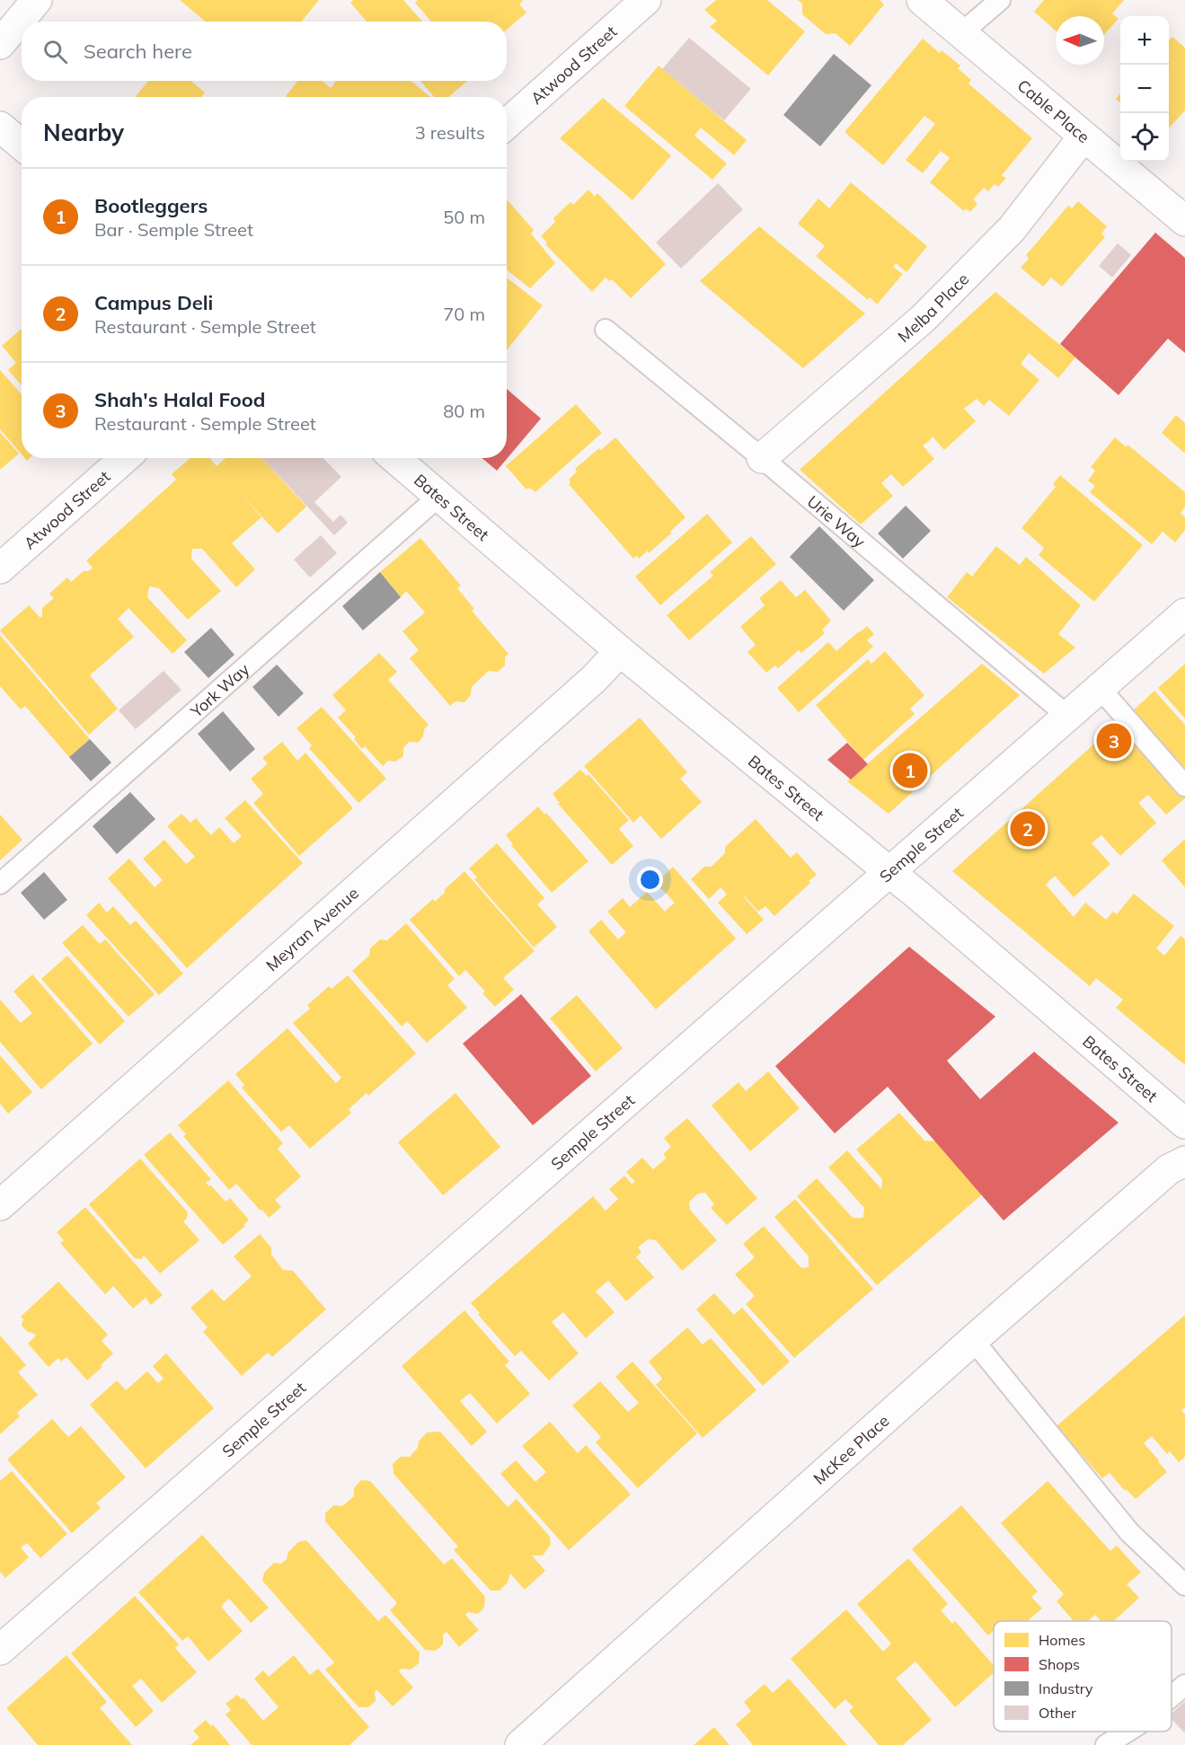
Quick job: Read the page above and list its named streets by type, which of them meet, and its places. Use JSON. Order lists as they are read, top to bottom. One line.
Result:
{"streets":{"street":["Atwood Street","Cable Place","Melba Place","Bates Street","Semple Street","Meyran Avenue","McKee Place"],"lane":["Urie Way","York Way"]},"crossings":[["Cable Place","Melba Place"],["Melba Place","Urie Way"],["Bates Street","York Way"],["Bates Street","Semple Street"],["Bates Street","Meyran Avenue"],["Urie Way","Semple Street"]],"legend":["Homes","Shops","Industry","Other"],"north":"left","page":{"map_buttons":["+","−"],"search":"Search here","heading":["Nearby","3 results"],"list":[{"mark":"1","name":"Bootleggers","note":"Bar · Semple Street","value":"50 m"},{"mark":"2","name":"Campus Deli","note":"Restaurant · Semple Street","value":"70 m"},{"mark":"3","name":"Shah's Halal Food","note":"Restaurant · Semple Street","value":"80 m"}],"pins":["3","1","2"]}}
